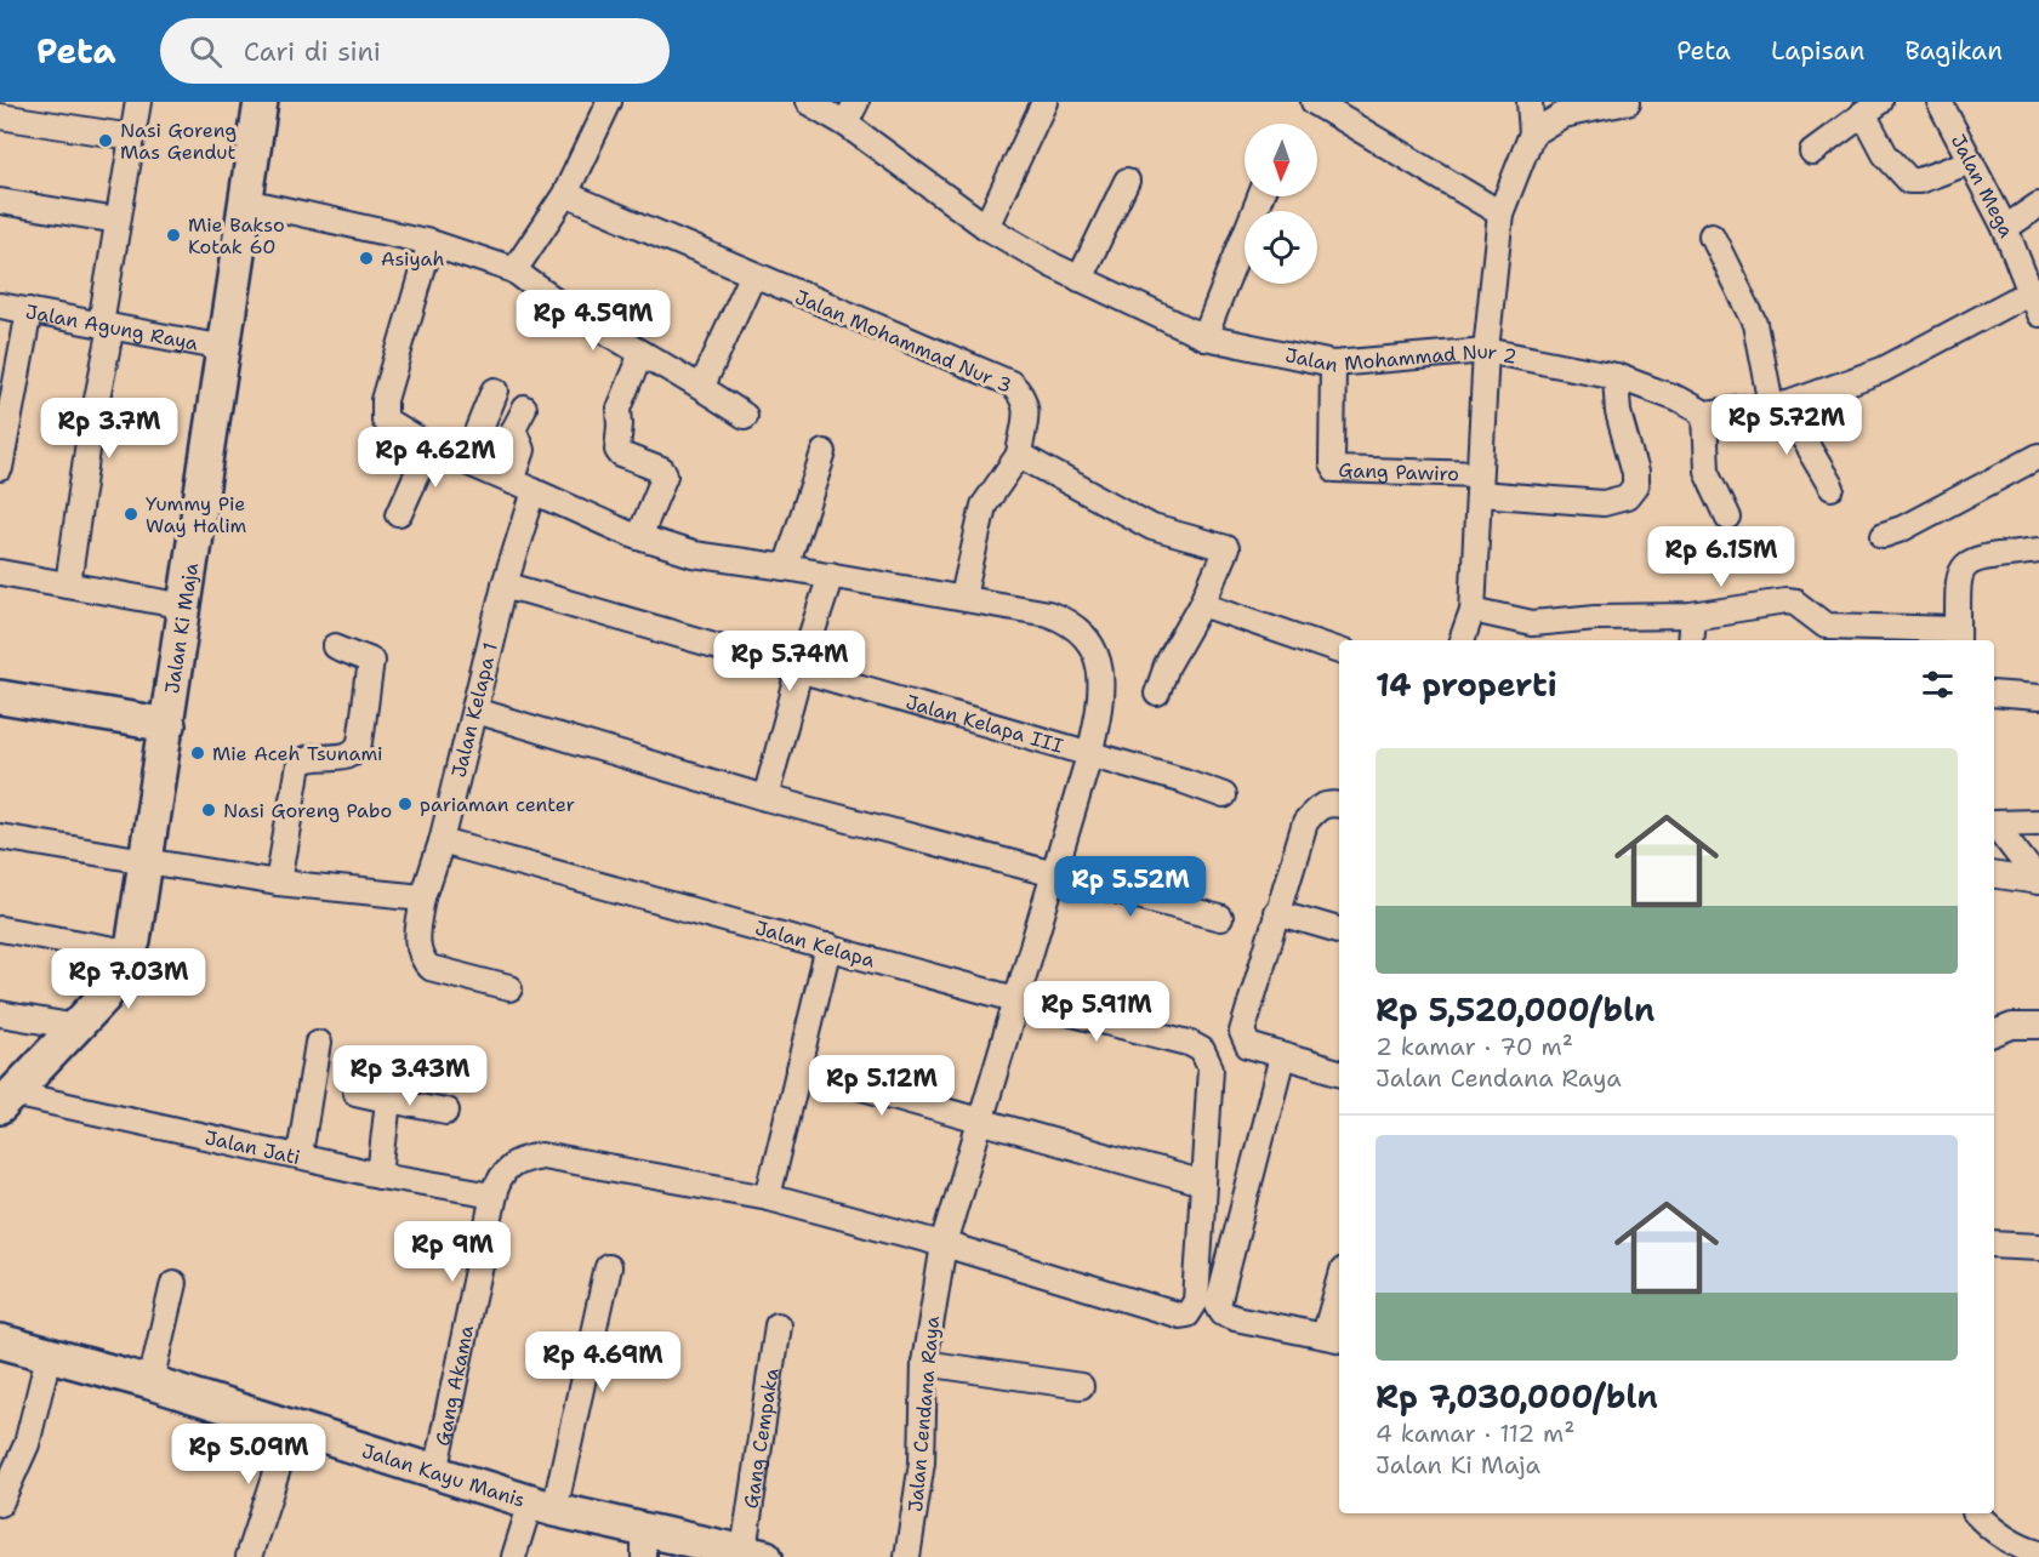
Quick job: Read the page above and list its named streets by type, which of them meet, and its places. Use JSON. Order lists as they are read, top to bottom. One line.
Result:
{"streets":{"main road":["Jalan Ki Maja","Jalan Kayu Manis"],"street":["Jalan Mega","Jalan Agung Raya","Jalan Mohammad Nur 3","Jalan Mohammad Nur 2","Gang Pawiro","Jalan Kelapa 1","Jalan Kelapa III","Jalan Kelapa","Jalan Jati","Gang Akama","Jalan Cendana Raya","Gang Cempaka"]},"crossings":[["Jalan Agung Raya","Jalan Ki Maja"],["Jalan Mohammad Nur 2","Gang Pawiro"],["Jalan Ki Maja","Jalan Jati"],["Jalan Kelapa 1","Jalan Kelapa III"],["Jalan Kelapa 1","Jalan Kelapa"],["Jalan Kelapa III","Jalan Cendana Raya"],["Jalan Kelapa","Jalan Cendana Raya"],["Jalan Jati","Gang Akama"],["Gang Akama","Jalan Kayu Manis"],["Gang Cempaka","Jalan Kayu Manis"]],"places":["Nasi Goreng Mas Gendut","Mie Bakso Kotak 60","Asiyah","Yummy Pie Way Halim","Mie Aceh Tsunami","pariaman center","Nasi Goreng Pabo"],"north":"bottom","page":{"header":"Peta","search":"Cari di sini","nav":["Peta","Lapisan","Bagikan"],"price":["Rp 4.59M","Rp 5.72M","Rp 3.7M","Rp 4.62M","Rp 6.15M","Rp 5.74M","Rp 5.52M","Rp 7.03M","Rp 5.91M","Rp 3.43M","Rp 5.12M","Rp 9M","Rp 4.69M","Rp 5.09M"],"heading":"14 properti","list":[{"name":"Rp 5,520,000/bln","note":"2 kamar · 70 m² · Jalan Cendana Raya"},{"name":"Rp 7,030,000/bln","note":"4 kamar · 112 m² · Jalan Ki Maja"}]}}
